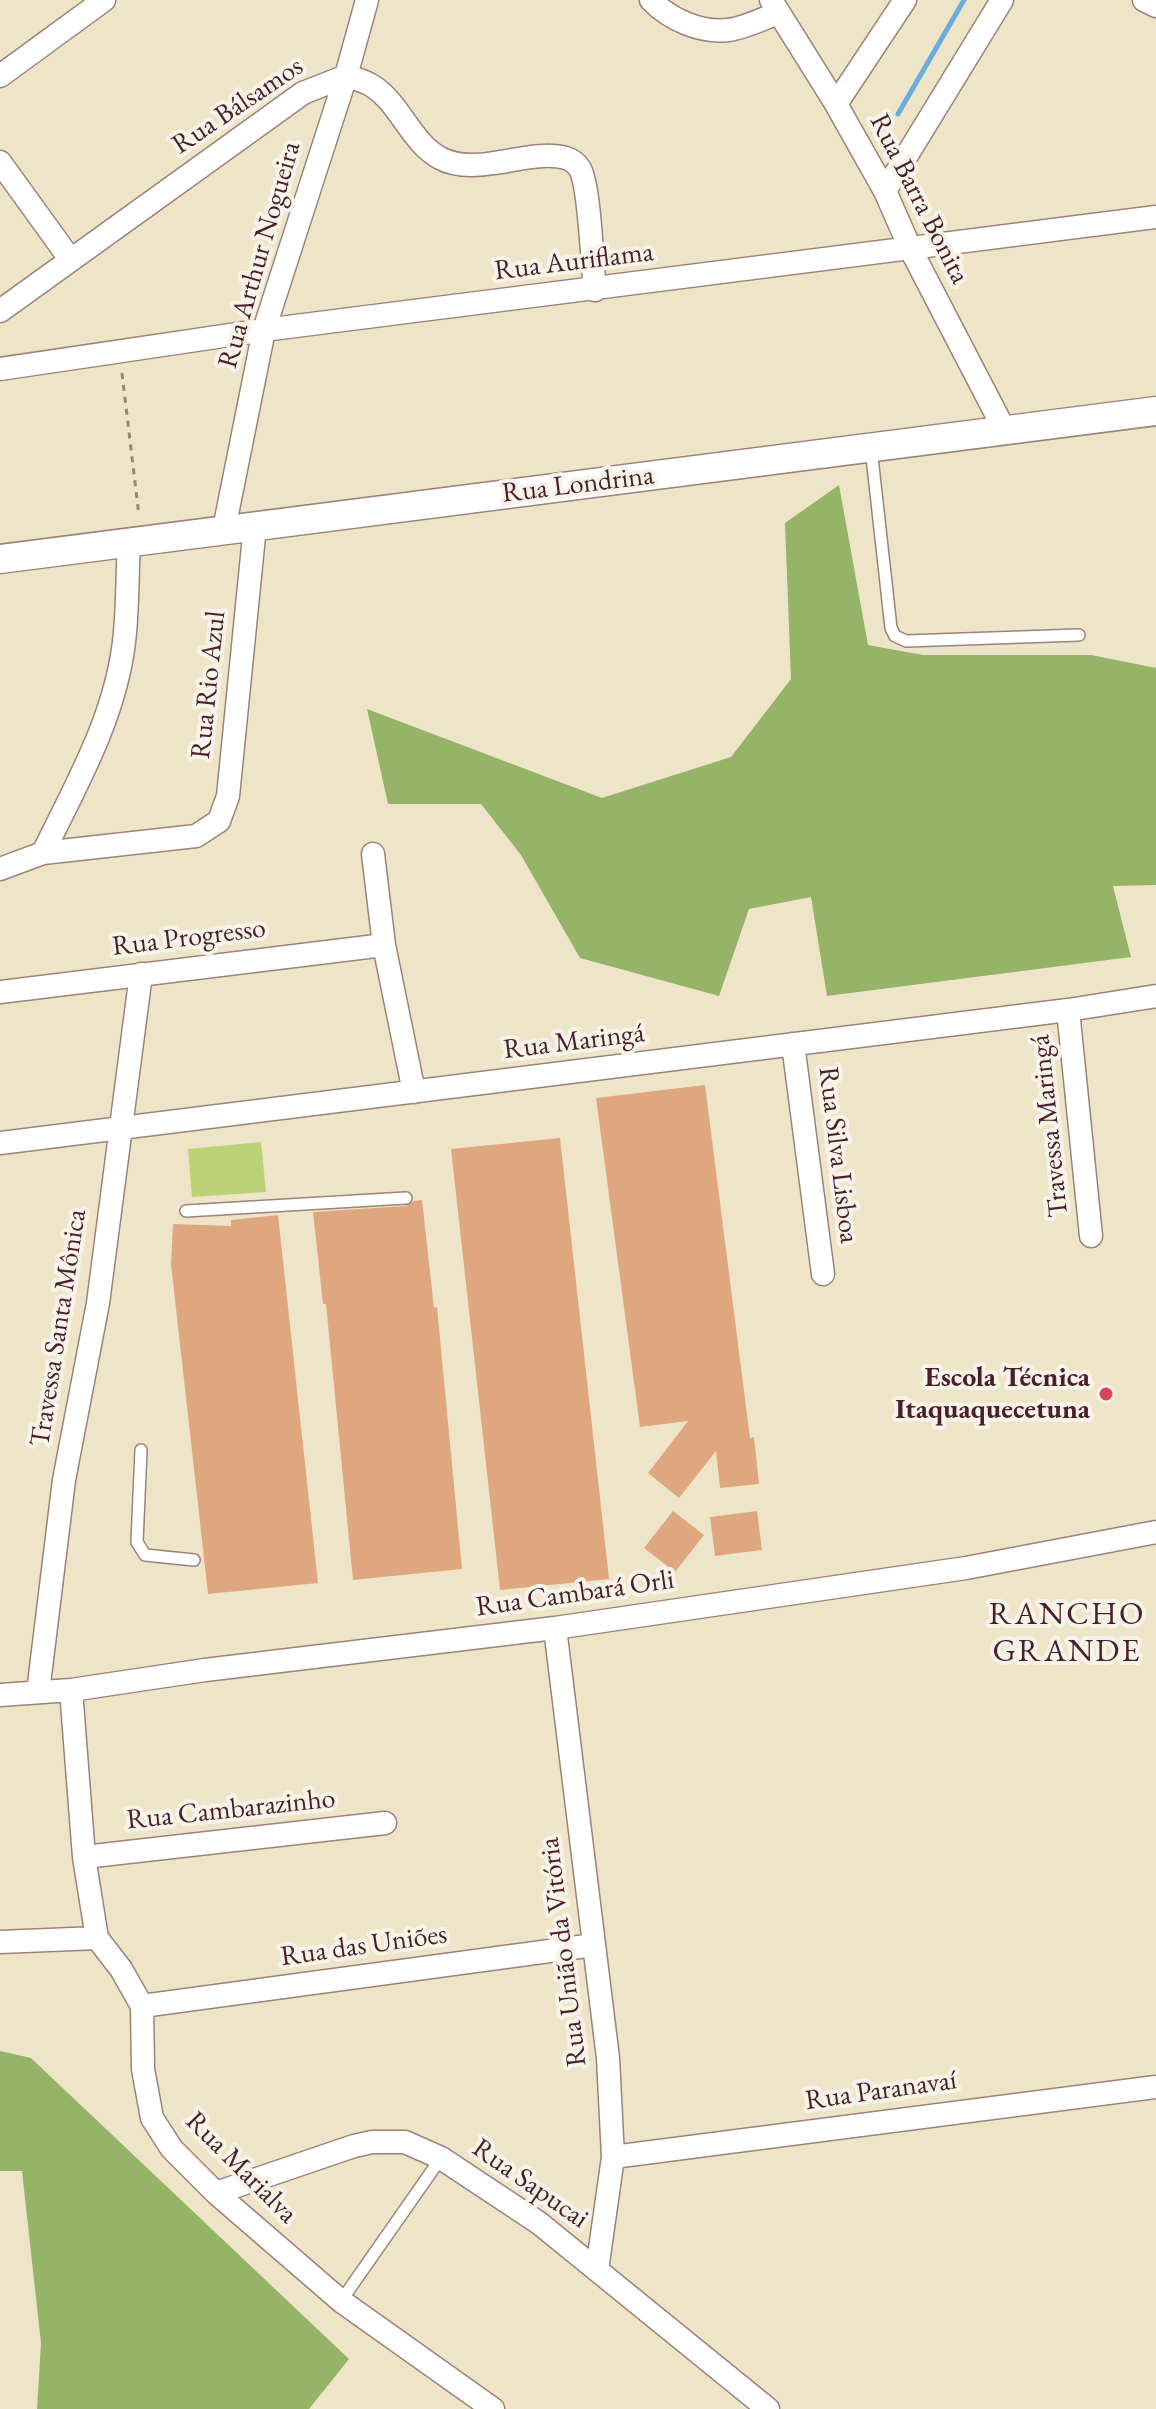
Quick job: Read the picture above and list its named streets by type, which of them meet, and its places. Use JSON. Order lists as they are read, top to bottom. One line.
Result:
{"streets":{"street":["Rua Bálsamos","Rua Barra Bonita","Rua Arthur Nogueira","Rua Auriflama","Rua Londrina","Rua Rio Azul","Rua Progresso","Rua Maringá","Travessa Maringá","Rua Silva Lisboa","Travessa Santa Mônica","Rua Cambará Orli","Rua Cambarazinho","Rua das Uniões","Rua União da Vitória","Rua Paranavaí","Rua Marialva","Rua Sapucai"]},"crossings":[["Rua Bálsamos","Rua Arthur Nogueira"],["Rua Bálsamos","Rua Auriflama"],["Rua Barra Bonita","Rua Auriflama"],["Rua Barra Bonita","Rua Londrina"],["Rua Arthur Nogueira","Rua Auriflama"],["Rua Arthur Nogueira","Rua Londrina"],["Rua Londrina","Rua Rio Azul"],["Rua Progresso","Travessa Santa Mônica"],["Rua Maringá","Travessa Maringá"],["Rua Maringá","Rua Silva Lisboa"],["Rua Maringá","Travessa Santa Mônica"],["Travessa Santa Mônica","Rua Cambará Orli"],["Rua Cambará Orli","Rua União da Vitória"],["Rua Cambará Orli","Rua Marialva"],["Rua Cambarazinho","Rua Marialva"],["Rua das Uniões","Rua União da Vitória"],["Rua das Uniões","Rua Marialva"],["Rua União da Vitória","Rua Paranavaí"],["Rua União da Vitória","Rua Sapucai"],["Rua Marialva","Rua Sapucai"]],"districts":["RANCHO GRANDE"],"places":["Escola Técnica Itaquaquecetuna"]}
